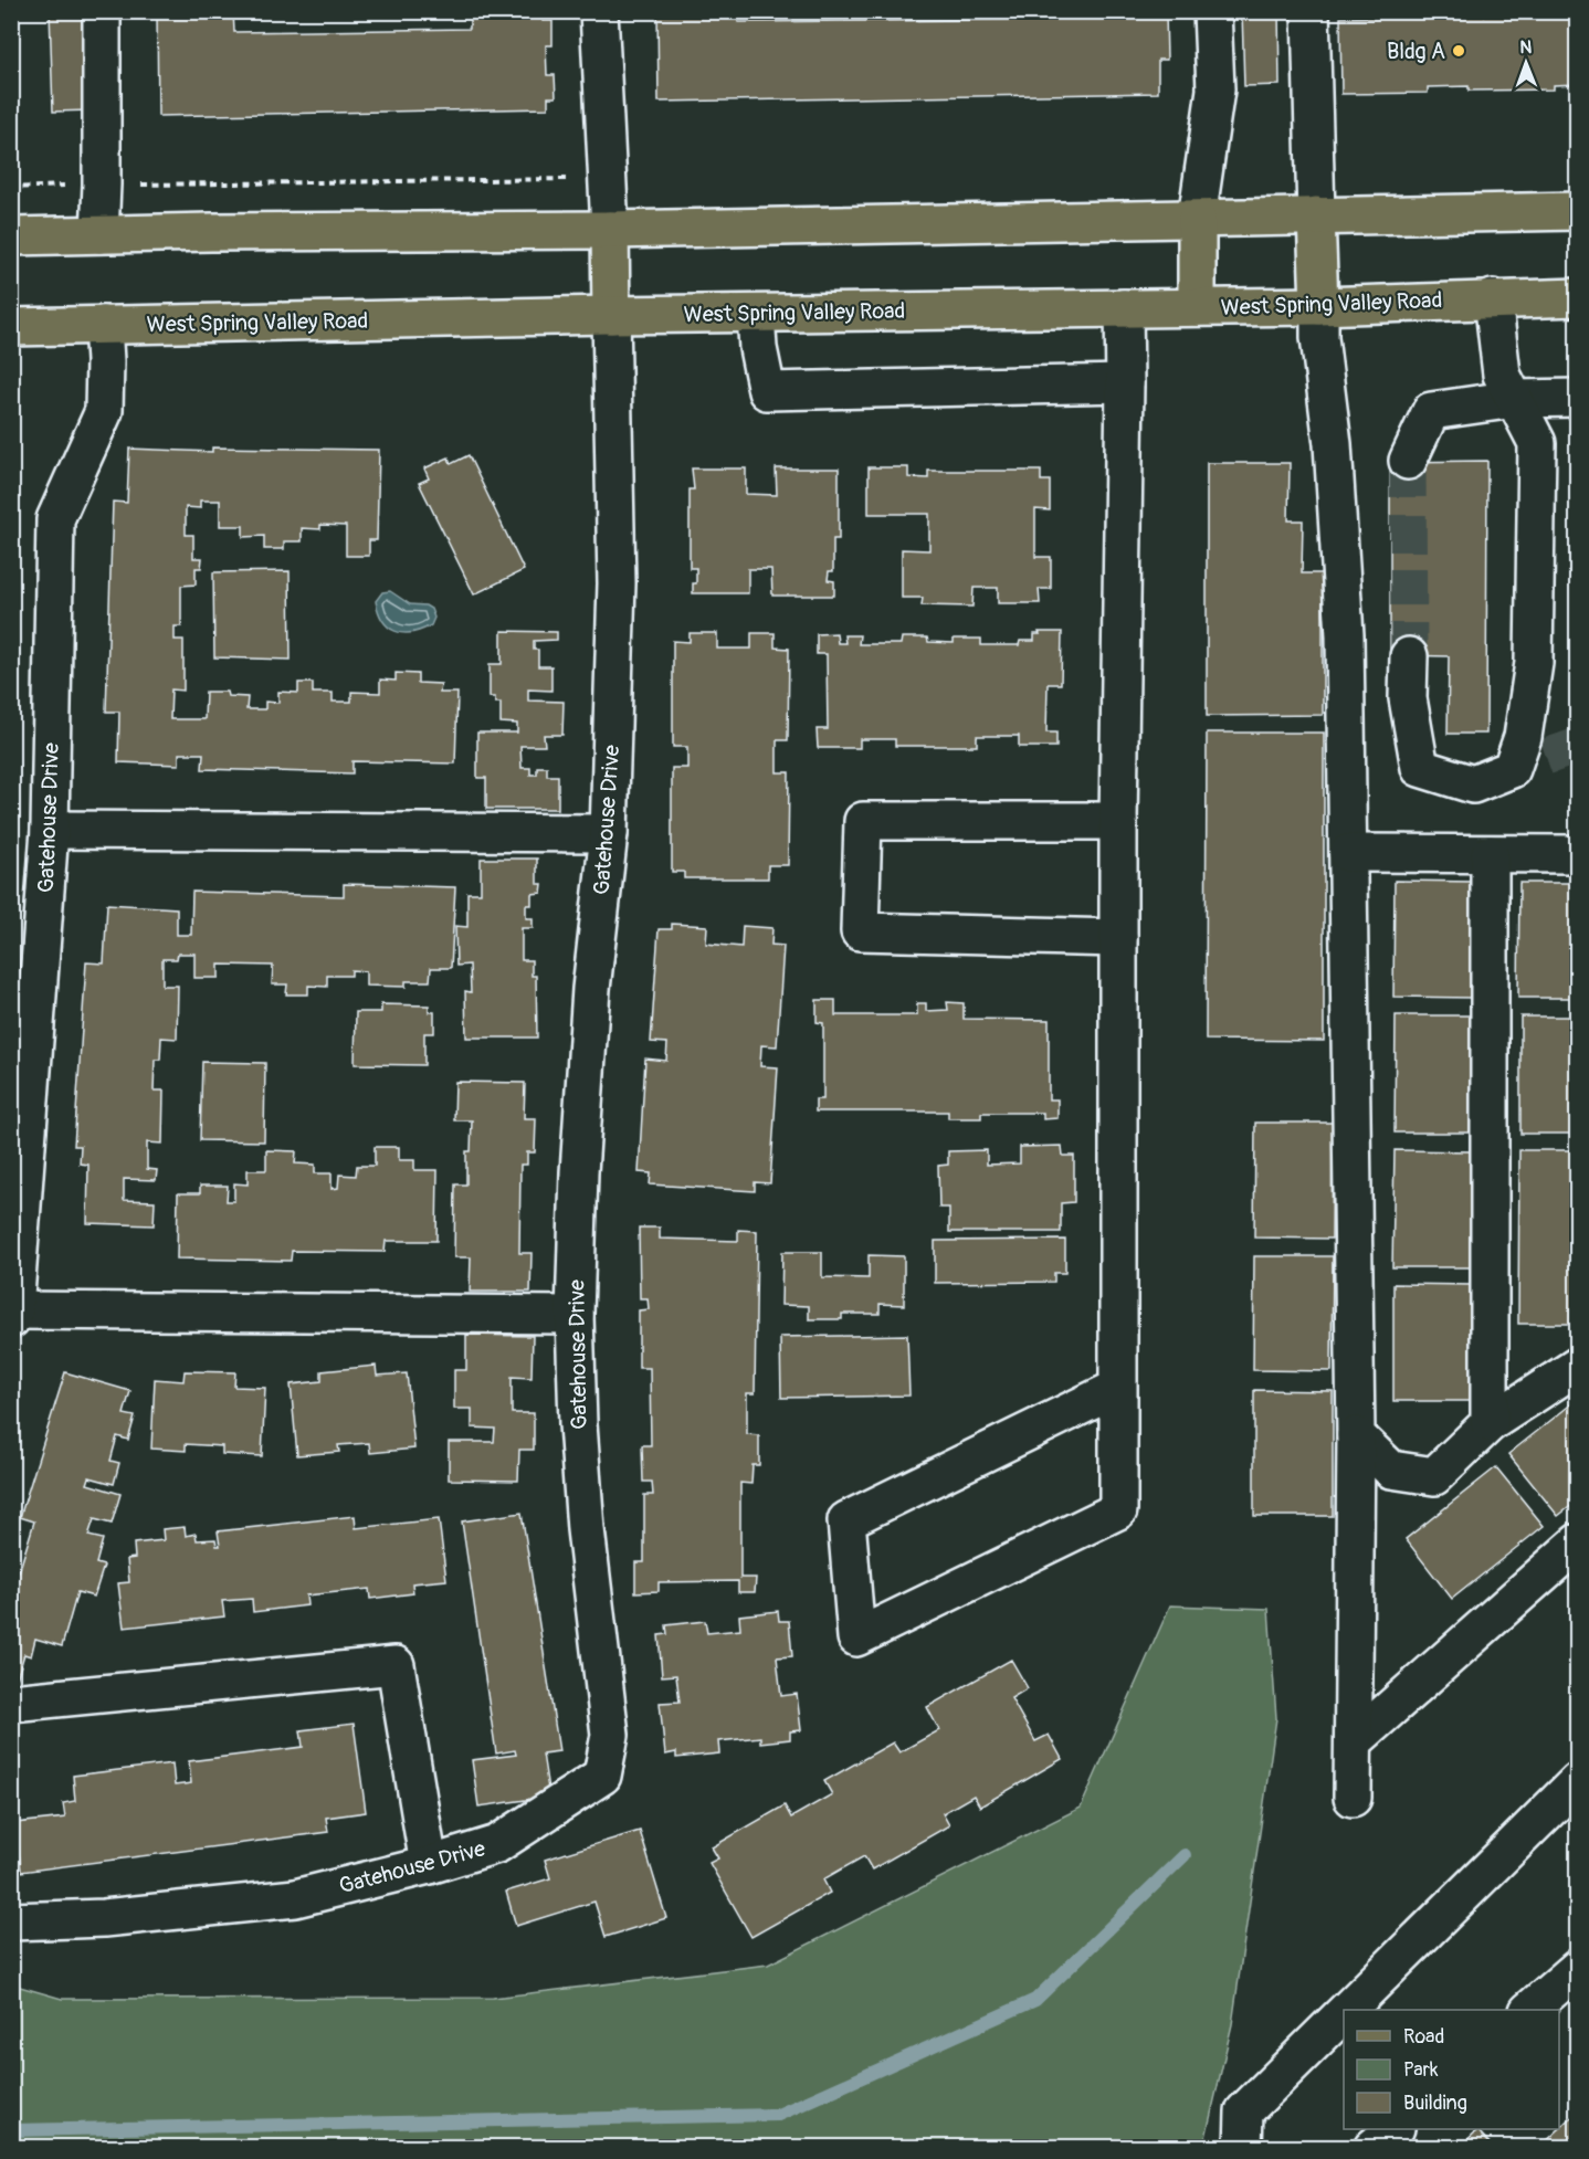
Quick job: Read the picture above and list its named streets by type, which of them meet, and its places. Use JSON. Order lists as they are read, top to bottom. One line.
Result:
{"streets":{"main road":["West Spring Valley Road"],"lane":["Gatehouse Drive"]},"crossings":[["West Spring Valley Road","Gatehouse Drive"]],"places":["Bldg A"],"legend":["Road","Park","Building"],"north":"top"}
